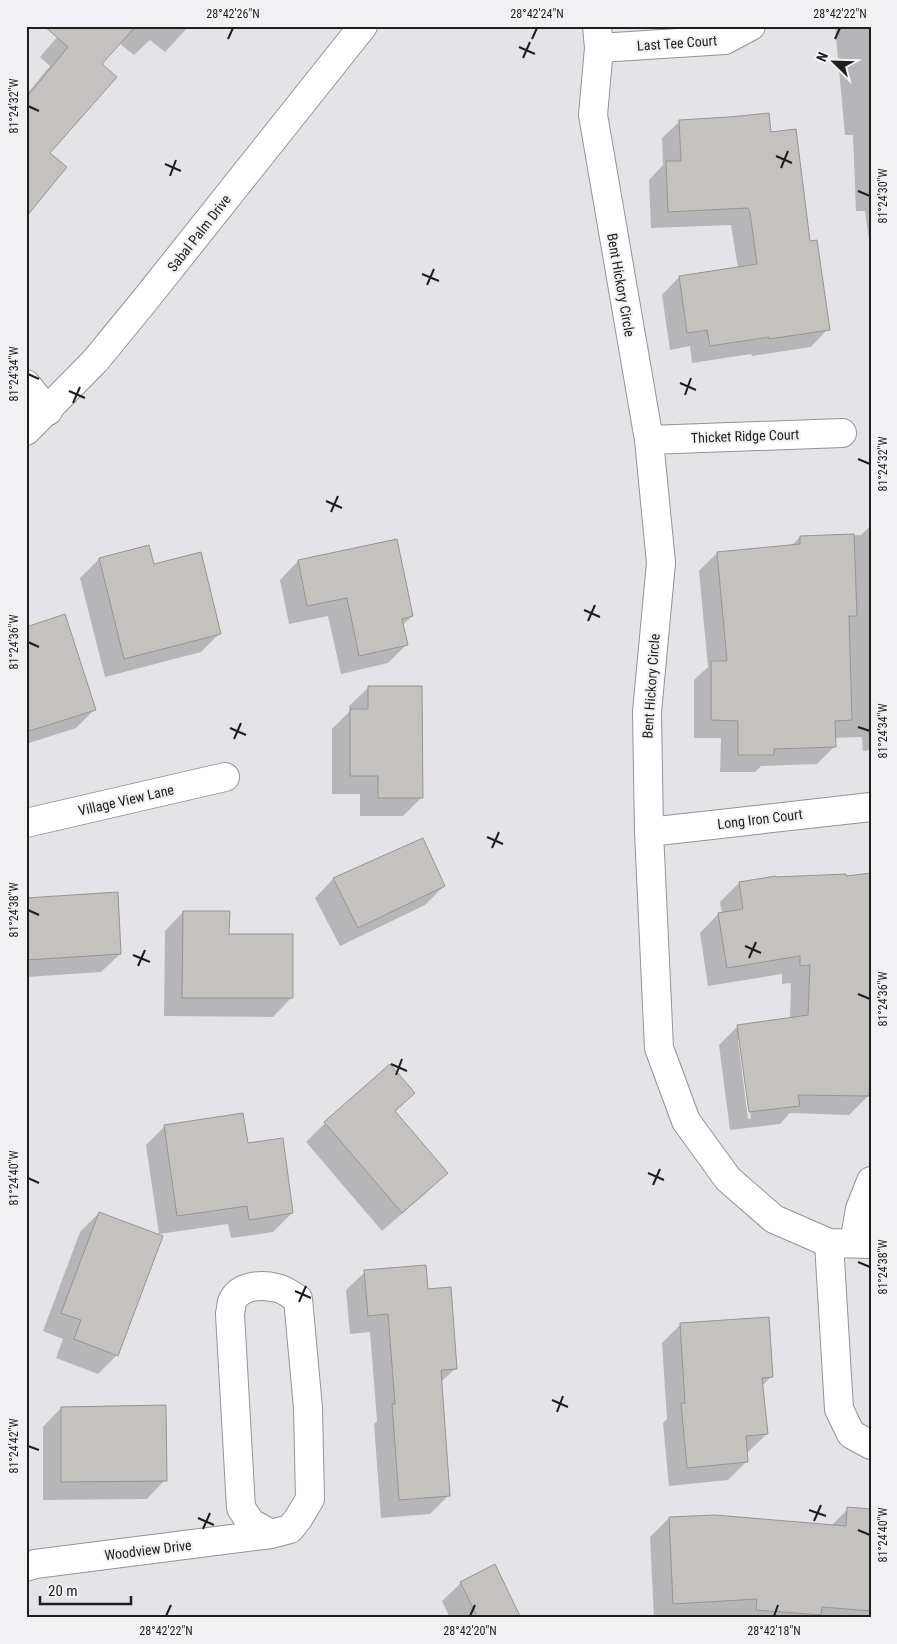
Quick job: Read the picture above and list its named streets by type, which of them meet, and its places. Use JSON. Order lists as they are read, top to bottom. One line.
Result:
{"streets":{"street":["Last Tee Court","Sabal Palm Drive","Bent Hickory Circle","Thicket Ridge Court","Village View Lane","Long Iron Court","Woodview Drive"]},"crossings":[["Last Tee Court","Bent Hickory Circle"],["Bent Hickory Circle","Thicket Ridge Court"],["Bent Hickory Circle","Long Iron Court"]],"scale_bar":"20 m","north":"top left","coordinates":["28°42'26\"N","28°42'24\"N","28°42'22\"N","81°24'32\"W","81°24'30\"W","81°24'34\"W","81°24'36\"W","81°24'38\"W","81°24'40\"W","81°24'42\"W","28°42'20\"N","28°42'18\"N"]}
